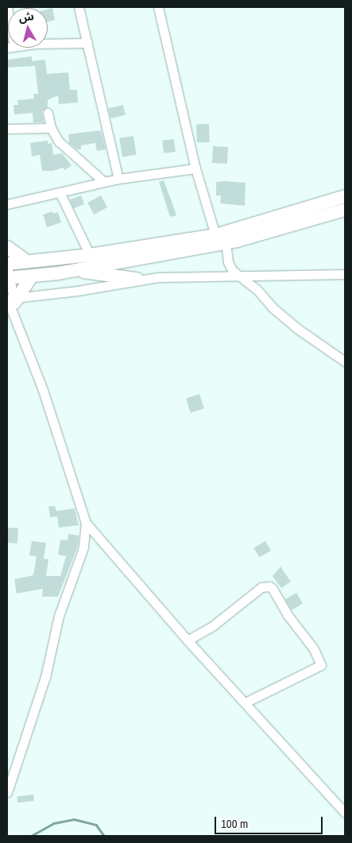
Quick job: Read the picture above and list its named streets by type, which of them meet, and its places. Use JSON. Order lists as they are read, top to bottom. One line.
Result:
{"scale_bar":"100 m","north":"top"}
